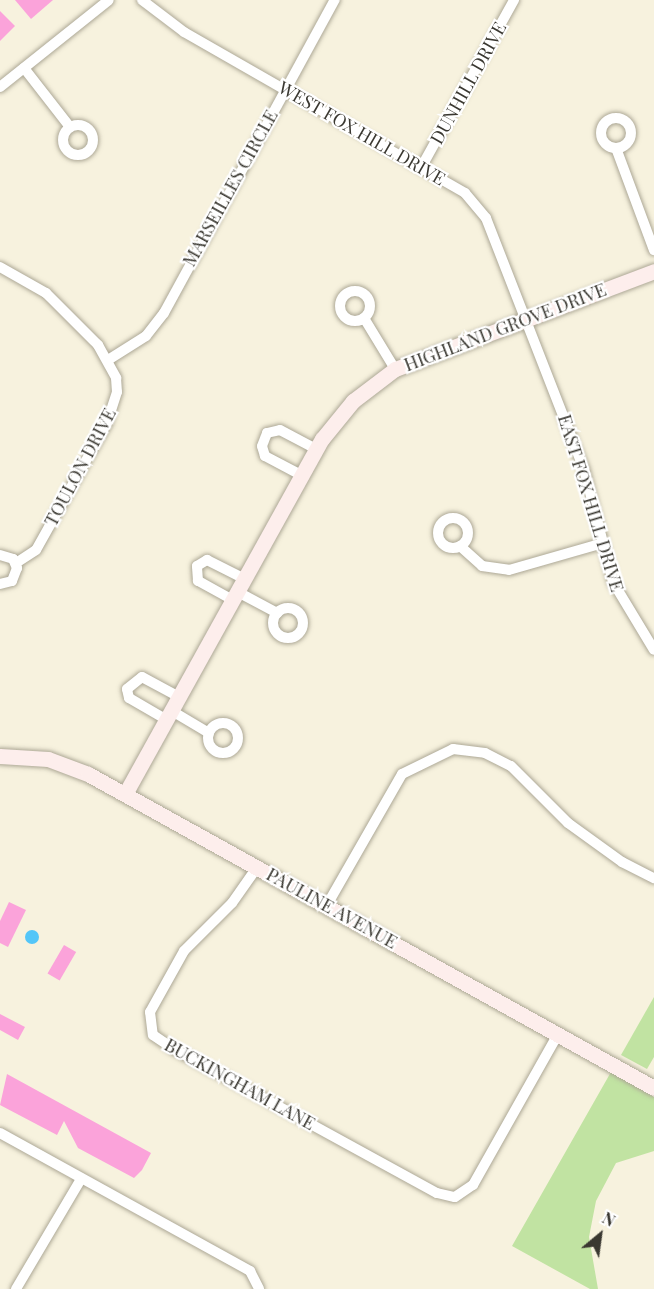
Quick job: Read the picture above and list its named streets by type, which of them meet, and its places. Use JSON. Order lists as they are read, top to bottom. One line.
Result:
{"streets":{"street":["DUNHILL DRIVE","WEST FOX HILL DRIVE","MARSEILLES CIRCLE","HIGHLAND GROVE DRIVE","TOULON DRIVE","EAST FOX HILL DRIVE","PAULINE AVENUE","BUCKINGHAM LANE"]},"crossings":[["DUNHILL DRIVE","WEST FOX HILL DRIVE"],["WEST FOX HILL DRIVE","MARSEILLES CIRCLE"],["WEST FOX HILL DRIVE","HIGHLAND GROVE DRIVE"],["WEST FOX HILL DRIVE","EAST FOX HILL DRIVE"],["MARSEILLES CIRCLE","TOULON DRIVE"],["HIGHLAND GROVE DRIVE","EAST FOX HILL DRIVE"],["HIGHLAND GROVE DRIVE","PAULINE AVENUE"],["PAULINE AVENUE","BUCKINGHAM LANE"]],"north":"top right"}
